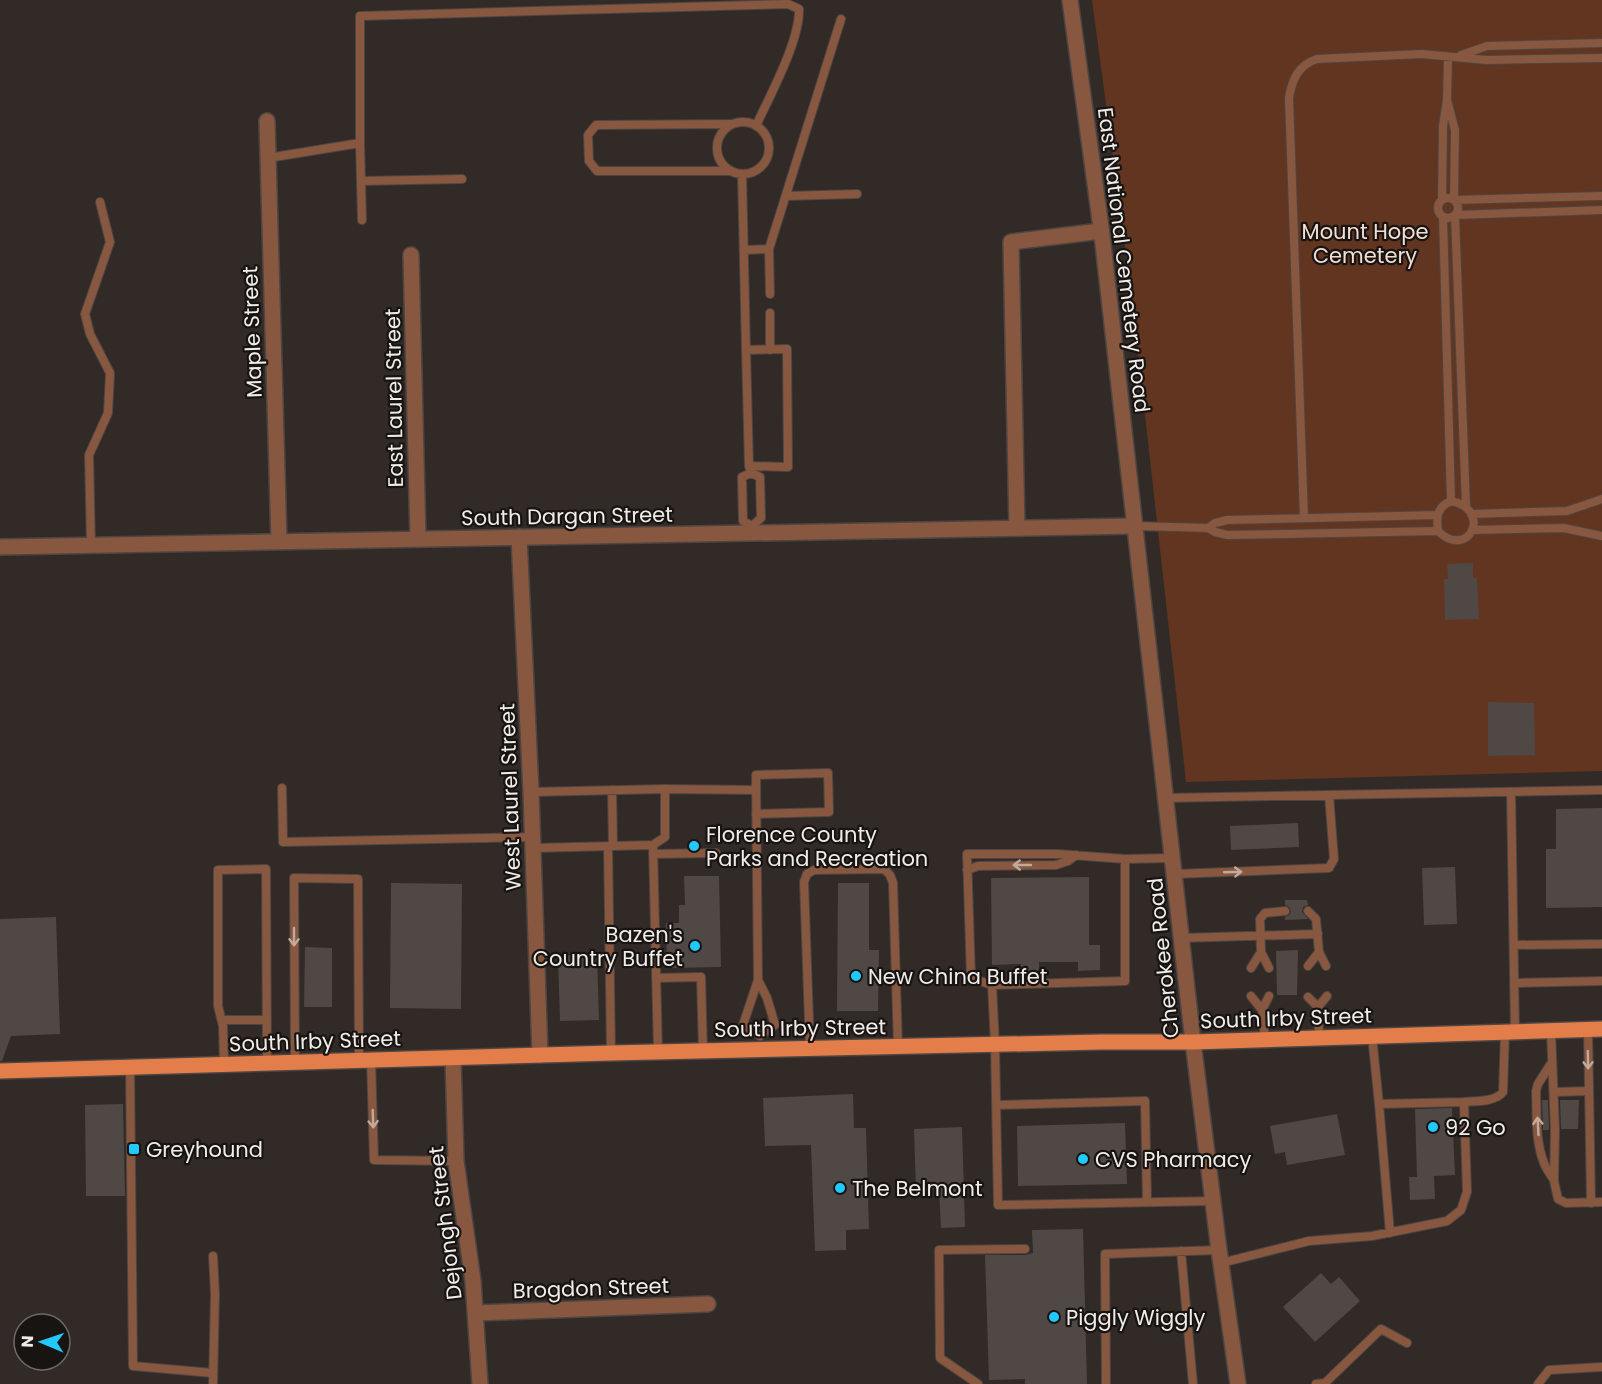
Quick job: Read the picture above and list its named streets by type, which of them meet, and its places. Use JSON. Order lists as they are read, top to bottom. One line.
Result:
{"streets":{"main road":["South Irby Street"],"street":["East National Cemetery Road","Maple Street","East Laurel Street","South Dargan Street","West Laurel Street","Cherokee Road","Dejongh Street","Brogdon Street"]},"crossings":[["East National Cemetery Road","South Dargan Street"],["East National Cemetery Road","Cherokee Road"],["Maple Street","South Dargan Street"],["East Laurel Street","South Dargan Street"],["South Dargan Street","West Laurel Street"],["South Dargan Street","Cherokee Road"],["West Laurel Street","South Irby Street"],["Cherokee Road","South Irby Street"],["South Irby Street","Dejongh Street"],["Dejongh Street","Brogdon Street"]],"parks":["Mount Hope Cemetery"],"places":{"other":["Florence County Parks and Recreation","Bazen's Country Buffet","New China Buffet","92 Go","CVS Pharmacy","The Belmont","Piggly Wiggly"],"transit":["Greyhound"]},"north":"left"}
